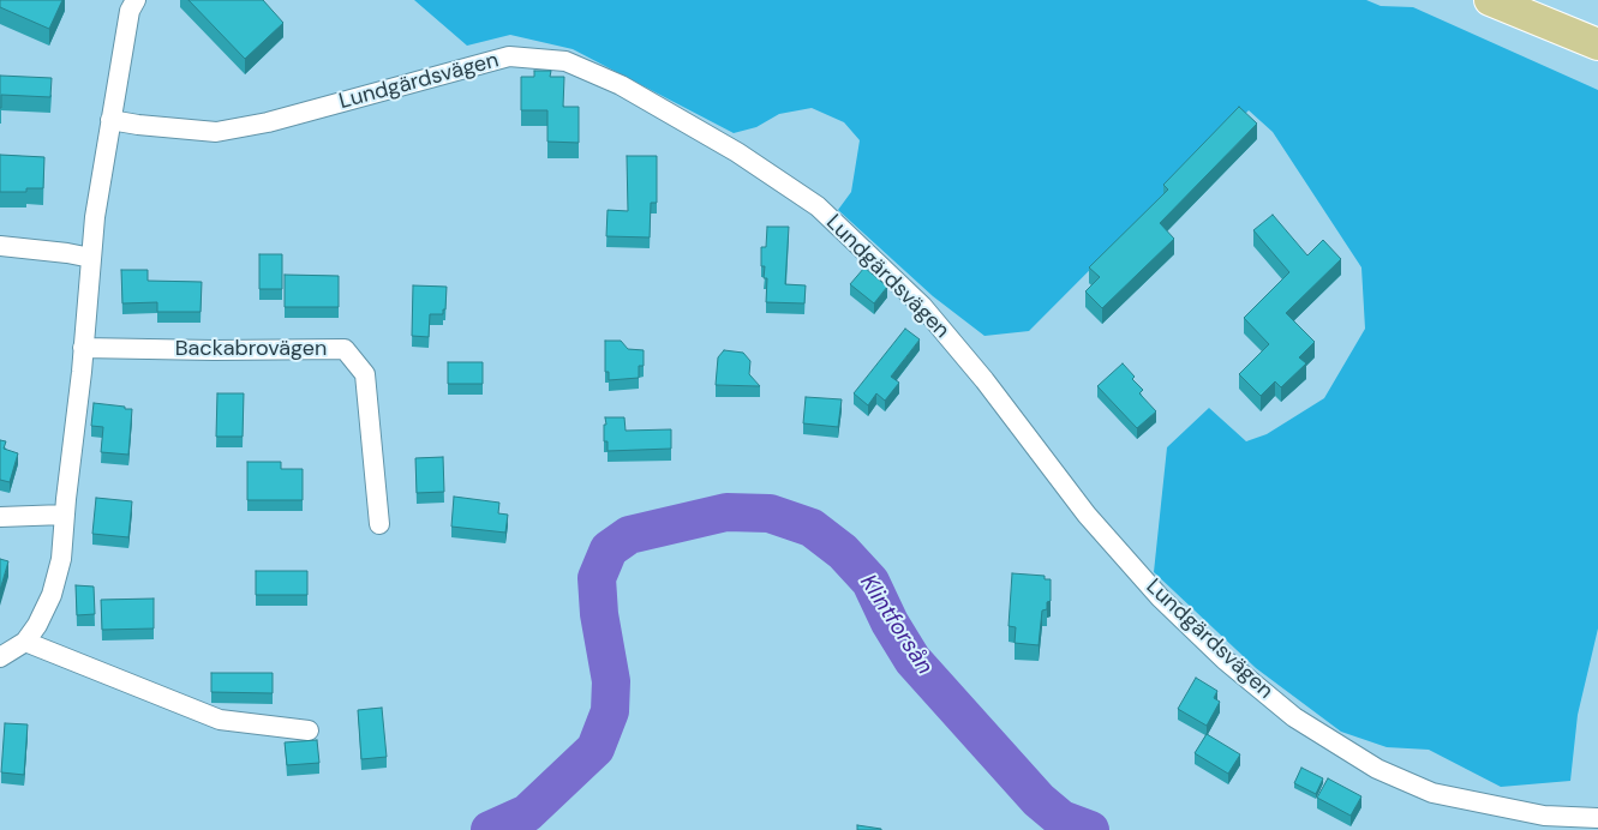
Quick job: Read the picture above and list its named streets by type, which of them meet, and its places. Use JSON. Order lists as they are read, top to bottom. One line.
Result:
{"streets":{"street":["Lundgärdsvägen","Backabrovägen"]},"water":["Klintforsån"]}
